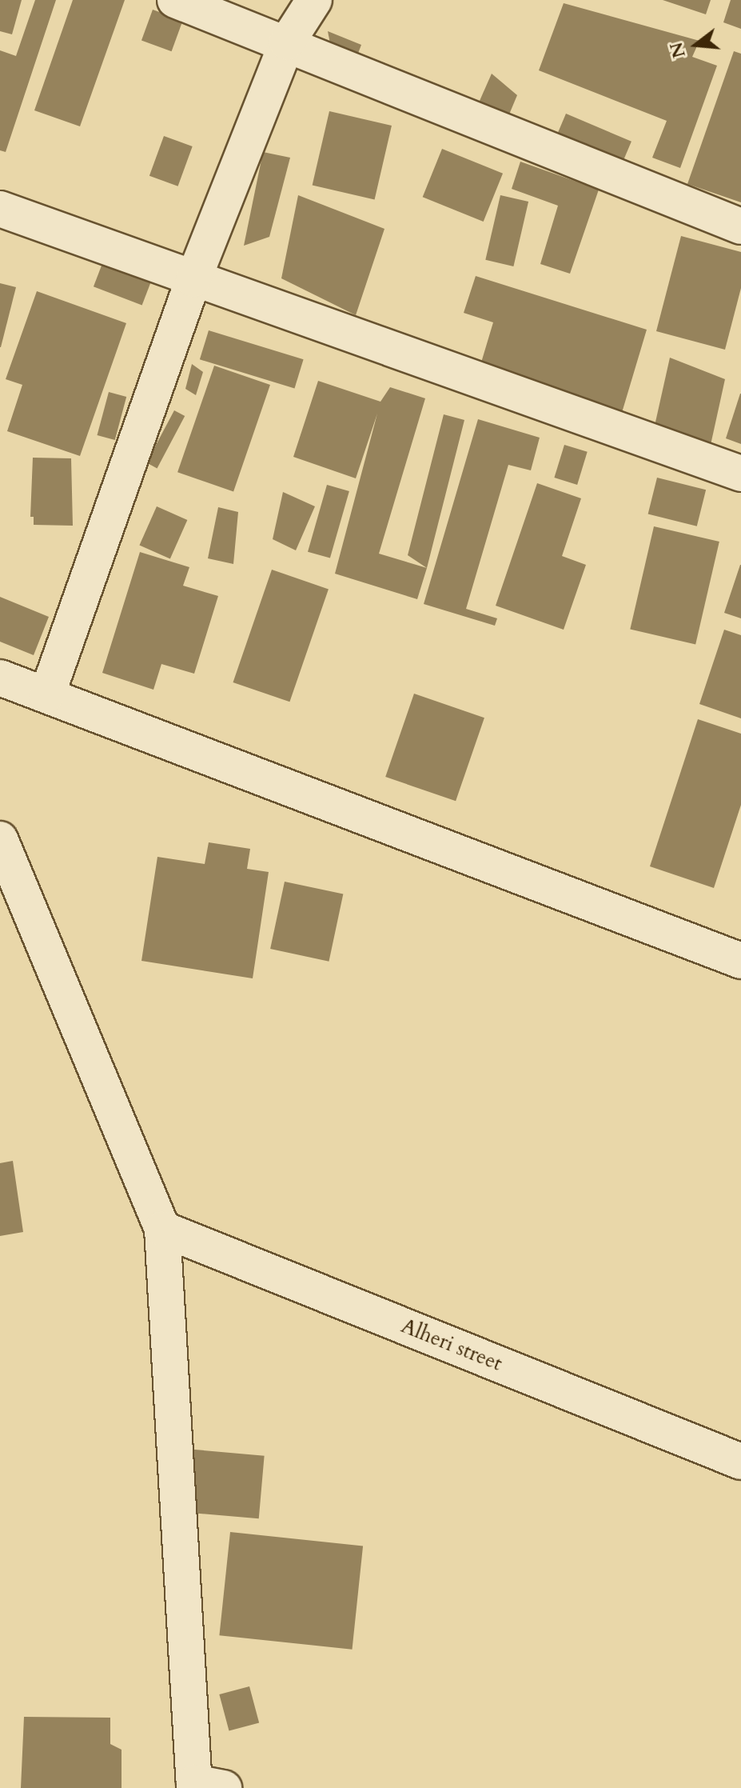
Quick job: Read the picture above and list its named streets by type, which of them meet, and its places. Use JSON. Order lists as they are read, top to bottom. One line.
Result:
{"streets":{"street":["Alheri street"]},"north":"left"}
